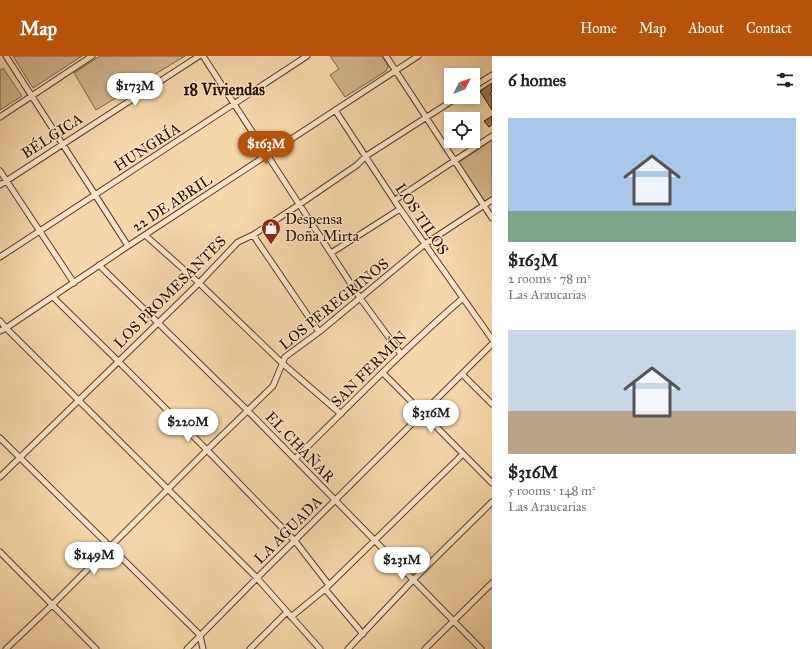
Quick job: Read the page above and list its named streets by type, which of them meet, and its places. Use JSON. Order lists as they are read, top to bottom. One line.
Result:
{"streets":{"street":["BÉLGICA","HUNGRÍA","22 DE ABRIL","LOS TILOS","LOS PROMESANTES","LOS PEREGRINOS","SAN FERMÍN","EL CHAÑAR","LA AGUADA"]},"crossings":[["22 DE ABRIL","LOS TILOS"],["22 DE ABRIL","EL CHAÑAR"],["LOS TILOS","LOS PROMESANTES"],["LOS TILOS","LOS PEREGRINOS"],["LOS TILOS","SAN FERMÍN"],["LOS PROMESANTES","EL CHAÑAR"],["LOS PEREGRINOS","EL CHAÑAR"],["SAN FERMÍN","EL CHAÑAR"],["EL CHAÑAR","LA AGUADA"]],"districts":["18 Viviendas"],"places":{"shop":["Despensa Doña Mirta"]},"north":"top right","page":{"header":"Map","nav":["Home","Map","About","Contact"],"heading":"6 homes","price":["$173M","$163M","$316M","$220M","$149M","$231M"],"list":[{"name":"$163M","note":"2 rooms · 78 m² · Las Araucarias"},{"name":"$316M","note":"5 rooms · 148 m² · Las Araucarias"}]}}
